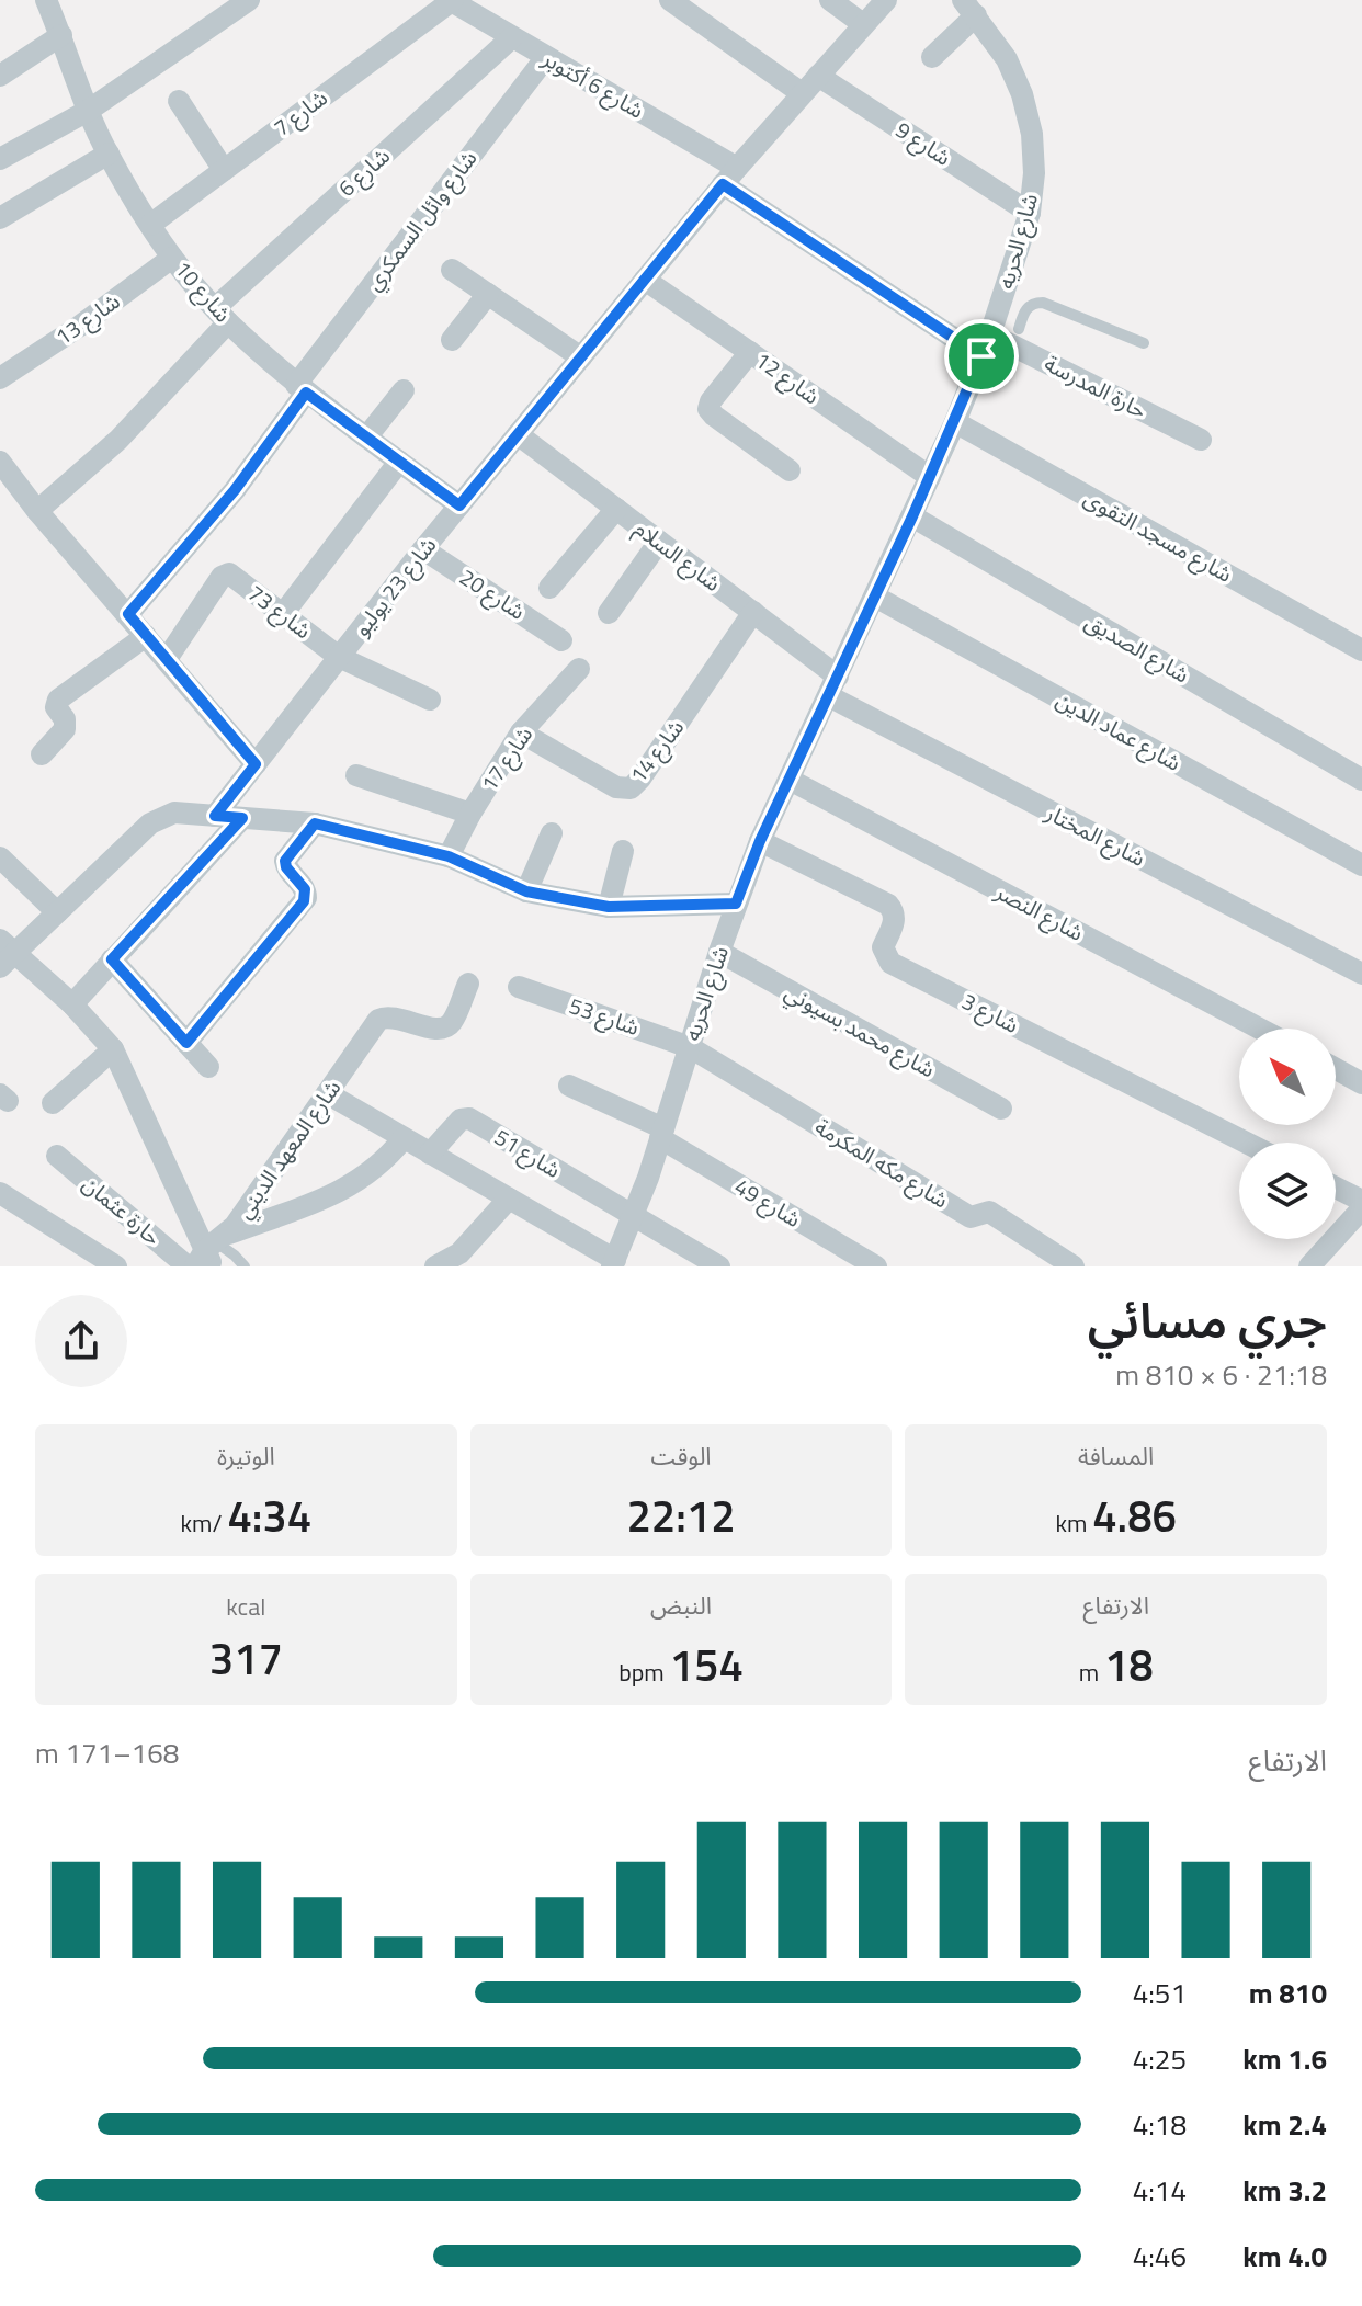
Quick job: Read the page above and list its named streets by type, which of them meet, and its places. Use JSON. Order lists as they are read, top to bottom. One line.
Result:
{"streets":{"street":["شارع 6 أكتوبر","شارع 7","شارع 9","شارع 6","شارع وائل السمكري","شارع الحريه","شارع 10","شارع 13","شارع 12","حارة المدرسة","شارع مسجد التقوى","شارع السلام","شارع 23 يوليو","شارع 20","شارع 73","شارع الصديق","شارع عماد الدين","شارع 14","شارع 17","شارع المختار","شارع النصر","شارع 3","شارع 53","شارع محمد بسيوني","شارع المعهد الديني","شارع 51","شارع مكه المكرمة","شارع 49","حارة عثمان"]},"crossings":[["شارع 6 أكتوبر","شارع 7"],["شارع 6 أكتوبر","شارع 6"],["شارع 6 أكتوبر","شارع وائل السمكري"],["شارع 6 أكتوبر","شارع الحريه"],["شارع 6 أكتوبر","شارع 23 يوليو"],["شارع 7","شارع 10"],["شارع 9","شارع الحريه"],["شارع 9","شارع 23 يوليو"],["شارع 6","شارع 10"],["شارع وائل السمكري","شارع 10"],["شارع الحريه","شارع 12"],["شارع الحريه","حارة المدرسة"],["شارع الحريه","شارع مسجد التقوى"],["شارع الحريه","شارع السلام"],["شارع الحريه","شارع الصديق"],["شارع الحريه","شارع عماد الدين"],["شارع الحريه","شارع المختار"],["شارع الحريه","شارع النصر"],["شارع الحريه","شارع 3"],["شارع الحريه","شارع 53"],["شارع الحريه","شارع محمد بسيوني"],["شارع الحريه","شارع 51"],["شارع الحريه","شارع مكه المكرمة"],["شارع الحريه","شارع 49"],["شارع 10","شارع 13"],["شارع 10","شارع 23 يوليو"],["شارع 12","شارع 23 يوليو"],["شارع السلام","شارع 23 يوليو"],["شارع السلام","شارع 14"],["شارع السلام","شارع المختار"],["شارع 23 يوليو","شارع 20"],["شارع 23 يوليو","شارع 73"],["شارع 14","شارع 17"],["شارع 53","شارع مكه المكرمة"]],"north":"top left","page":{"heading":["جري مسائي","21:18 · 6 × 810 m"],"stats":[["المسافة","4.86 km"],["الوقت","22:12"],["الوتيرة","4:34 /km"],["الارتفاع","18 m"],["النبض","154 bpm"],["kcal","317"]],"chart":["الارتفاع","168–171 m"],"list":[{"name":"810 m","note":"4:51"},{"name":"1.6 km","note":"4:25"},{"name":"2.4 km","note":"4:18"},{"name":"3.2 km","note":"4:14"},{"name":"4.0 km","note":"4:46"}]}}
